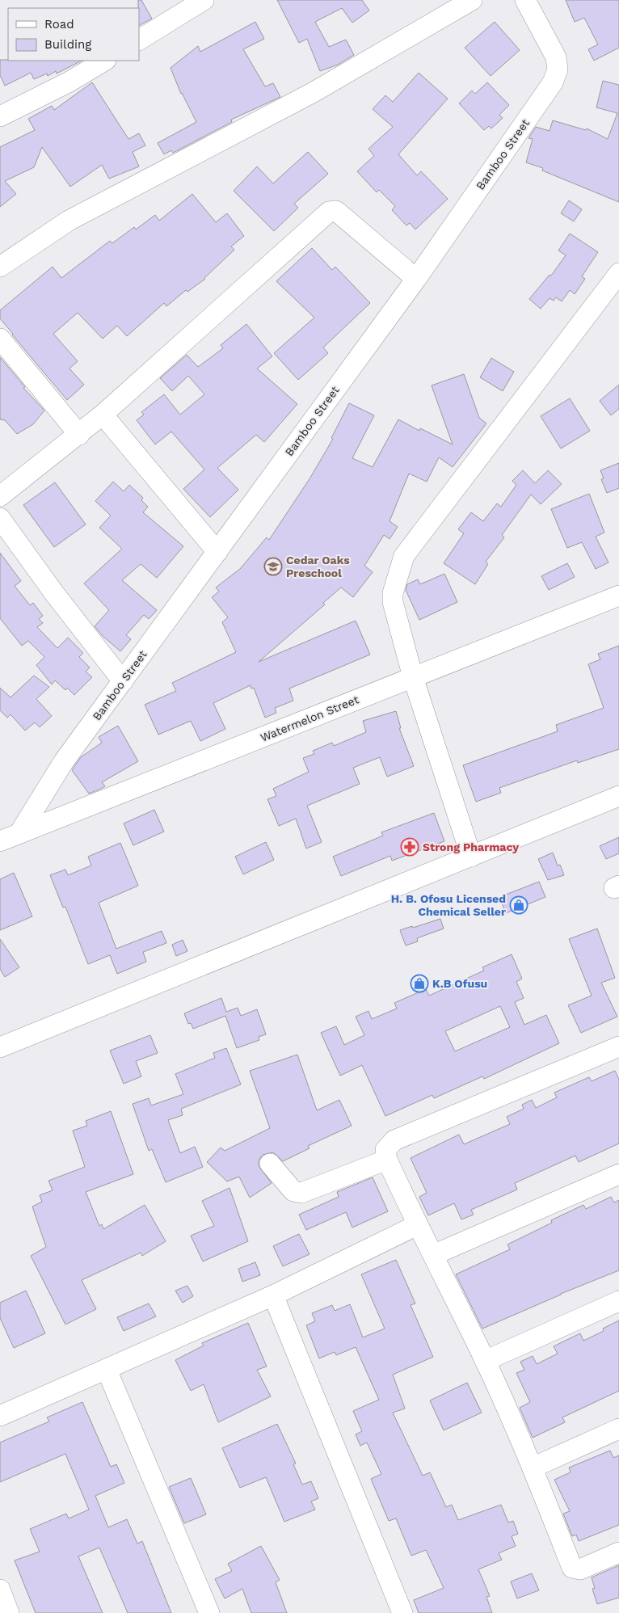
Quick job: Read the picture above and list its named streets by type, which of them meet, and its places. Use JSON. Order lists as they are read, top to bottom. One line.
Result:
{"streets":{"street":["Bamboo Street","Watermelon Street"]},"crossings":[["Bamboo Street","Watermelon Street"]],"places":{"school or university":["Cedar Oaks Preschool"],"pharmacy":["Strong Pharmacy"],"shop":["H. B. Ofosu Licensed Chemical Seller","K.B Ofusu"]},"legend":["Road","Building"]}
